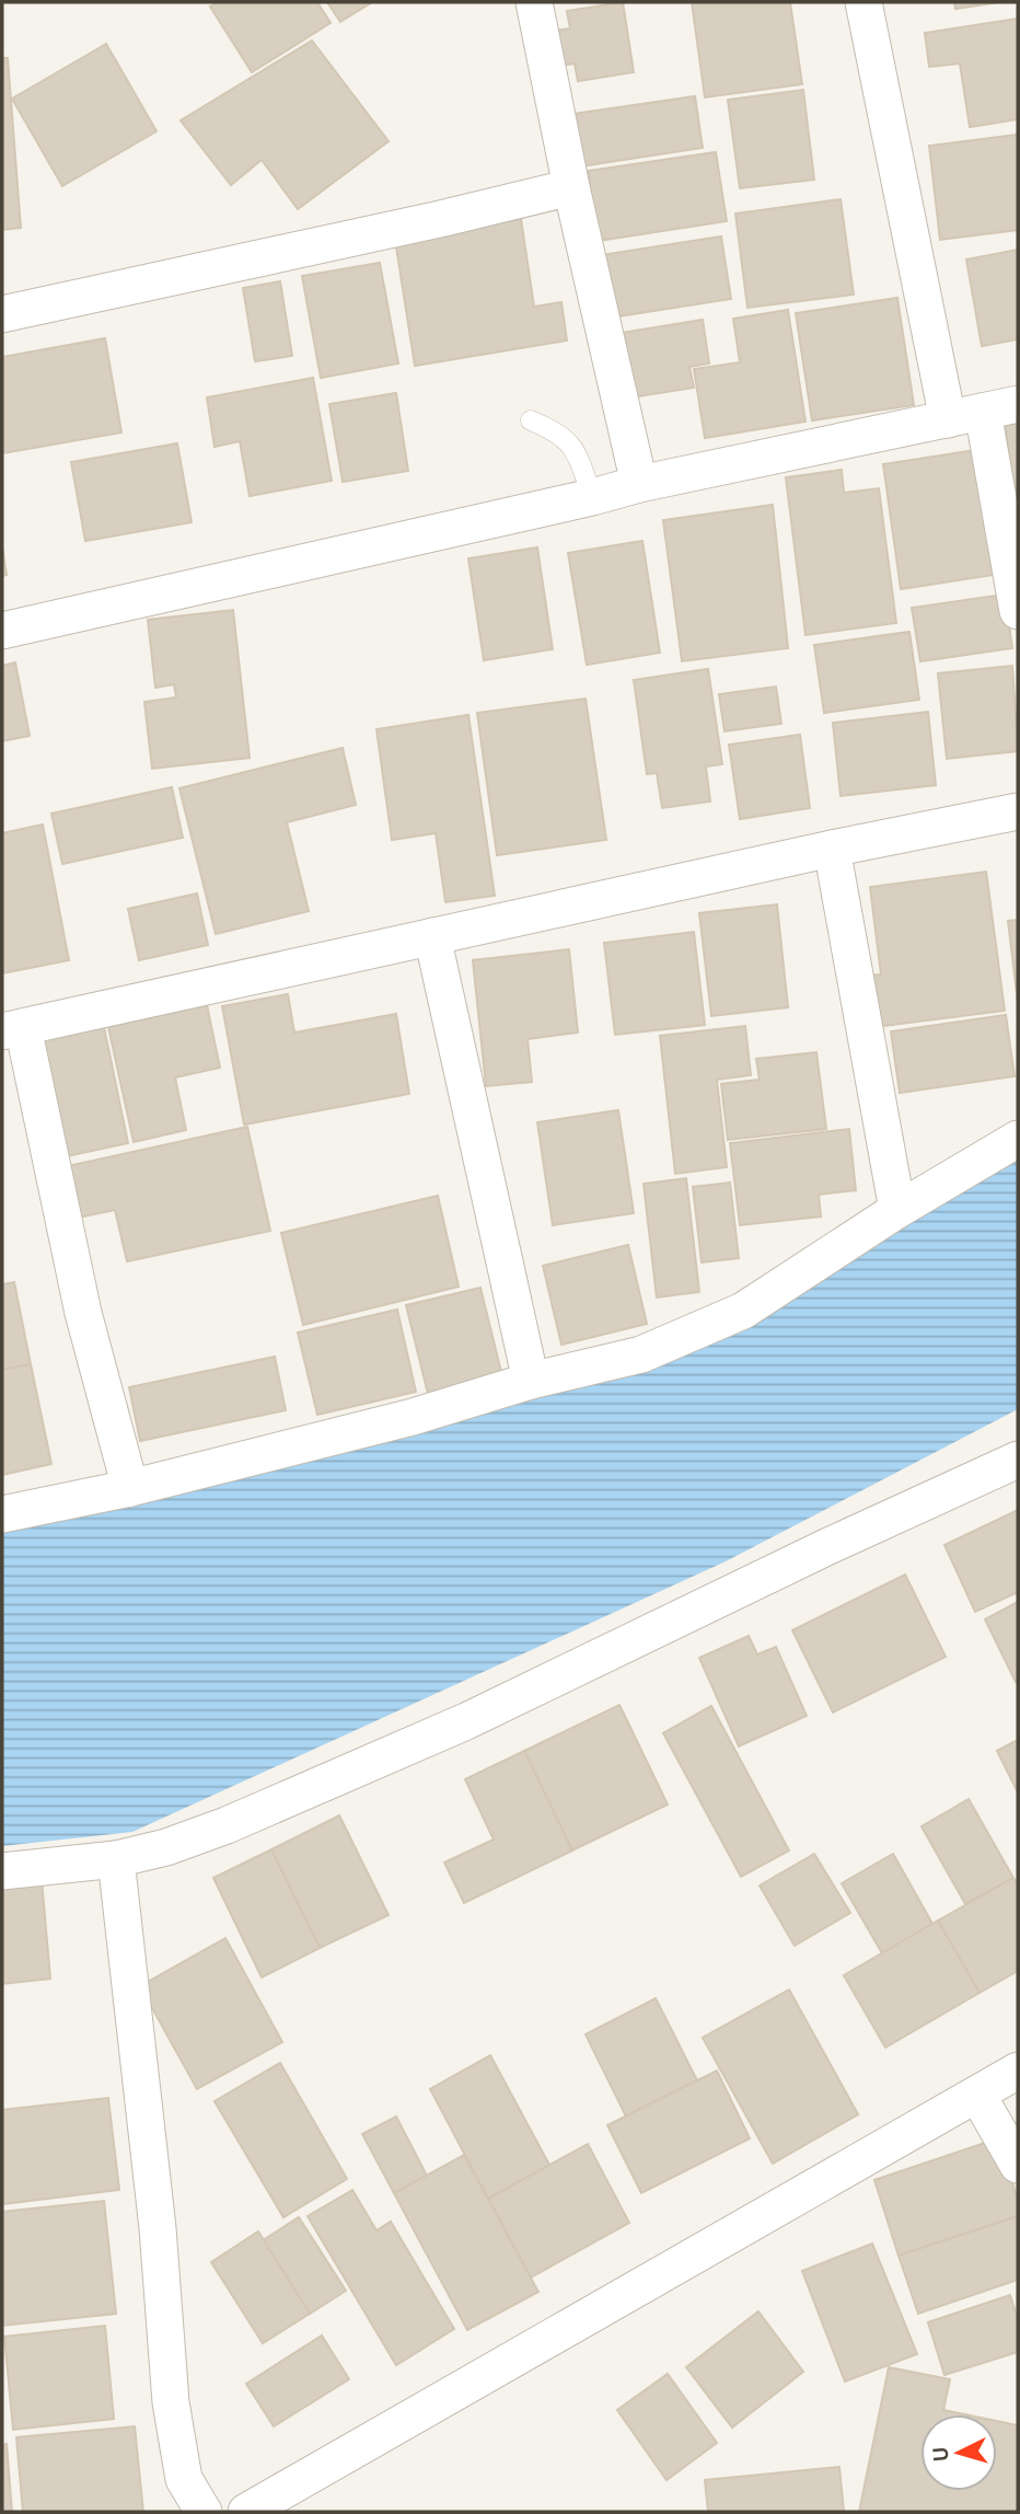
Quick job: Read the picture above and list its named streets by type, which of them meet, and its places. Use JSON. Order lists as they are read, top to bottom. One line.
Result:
{"north":"left"}
